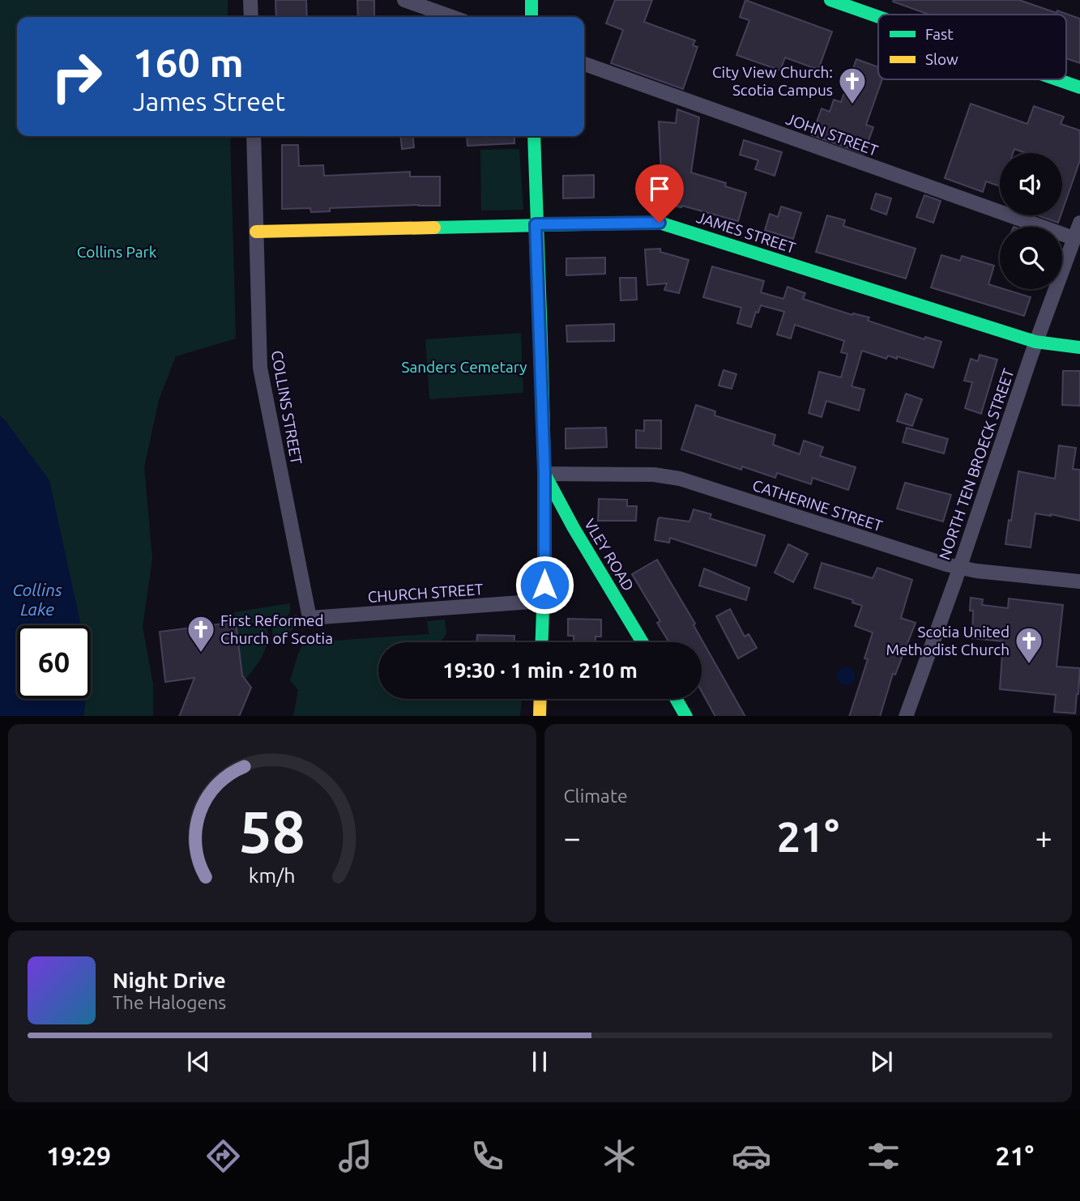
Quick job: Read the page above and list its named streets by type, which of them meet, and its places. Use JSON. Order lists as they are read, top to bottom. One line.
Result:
{"streets":{"street":["JOHN STREET","JAMES STREET","COLLINS STREET","NORTH TEN BROECK STREET","CATHERINE STREET","VLEY ROAD","CHURCH STREET"]},"crossings":[["JOHN STREET","NORTH TEN BROECK STREET"],["JAMES STREET","COLLINS STREET"],["JAMES STREET","NORTH TEN BROECK STREET"],["COLLINS STREET","CHURCH STREET"],["NORTH TEN BROECK STREET","CATHERINE STREET"],["CATHERINE STREET","VLEY ROAD"]],"water":["Collins Lake"],"parks":["Collins Park","Sanders Cemetary"],"places":{"church":["City View Church: Scotia Campus","First Reformed Church of Scotia","Scotia United Methodist Church"]},"legend":["Fast","Slow"],"page":{"turn":["160 m","James Street"],"limit":"60","trip":"19:30 · 1 min · 210 m","tile":"Climate","heat":["−","21°","+"],"song":["Night Drive","The Halogens"],"tabs":["19:29","21°"],"gauge":["58","km/h"]}}
